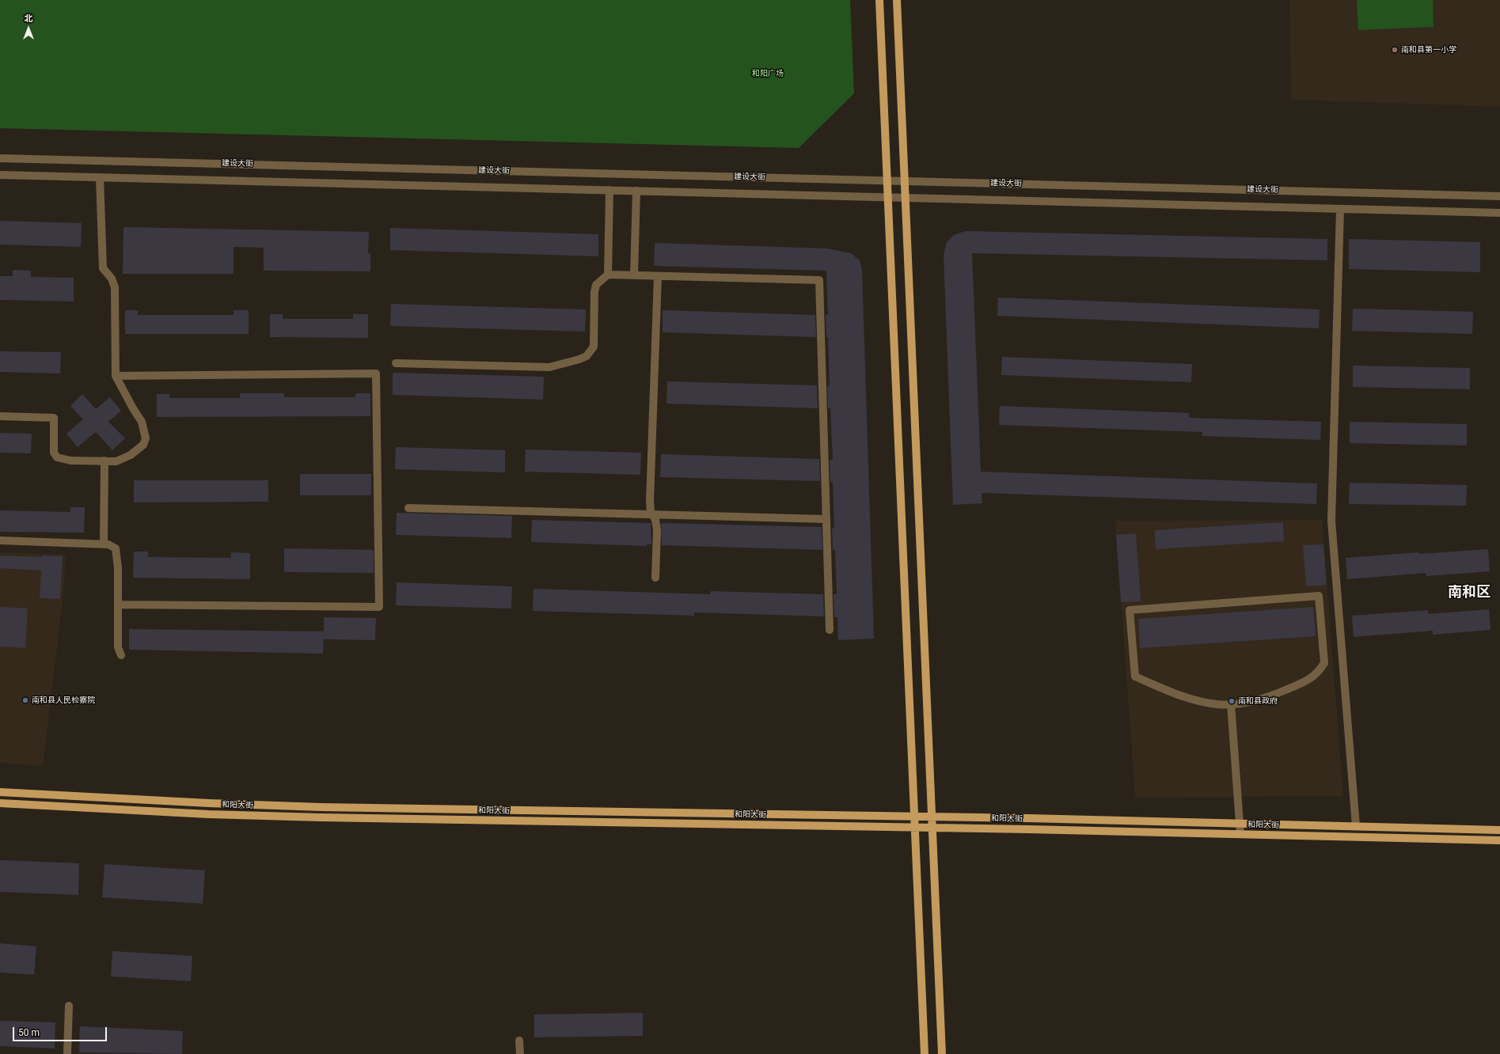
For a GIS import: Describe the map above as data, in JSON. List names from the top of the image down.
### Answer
{
  "streets": {
    "main road": ["和阳大街"],
    "street": ["建设大街"]
  },
  "districts": ["南和区"],
  "parks": ["和阳广场"],
  "places": ["南和县第一小学", "南和县人民检察院", "南和县政府"],
  "scale_bar": "50 m",
  "north": "top"
}
